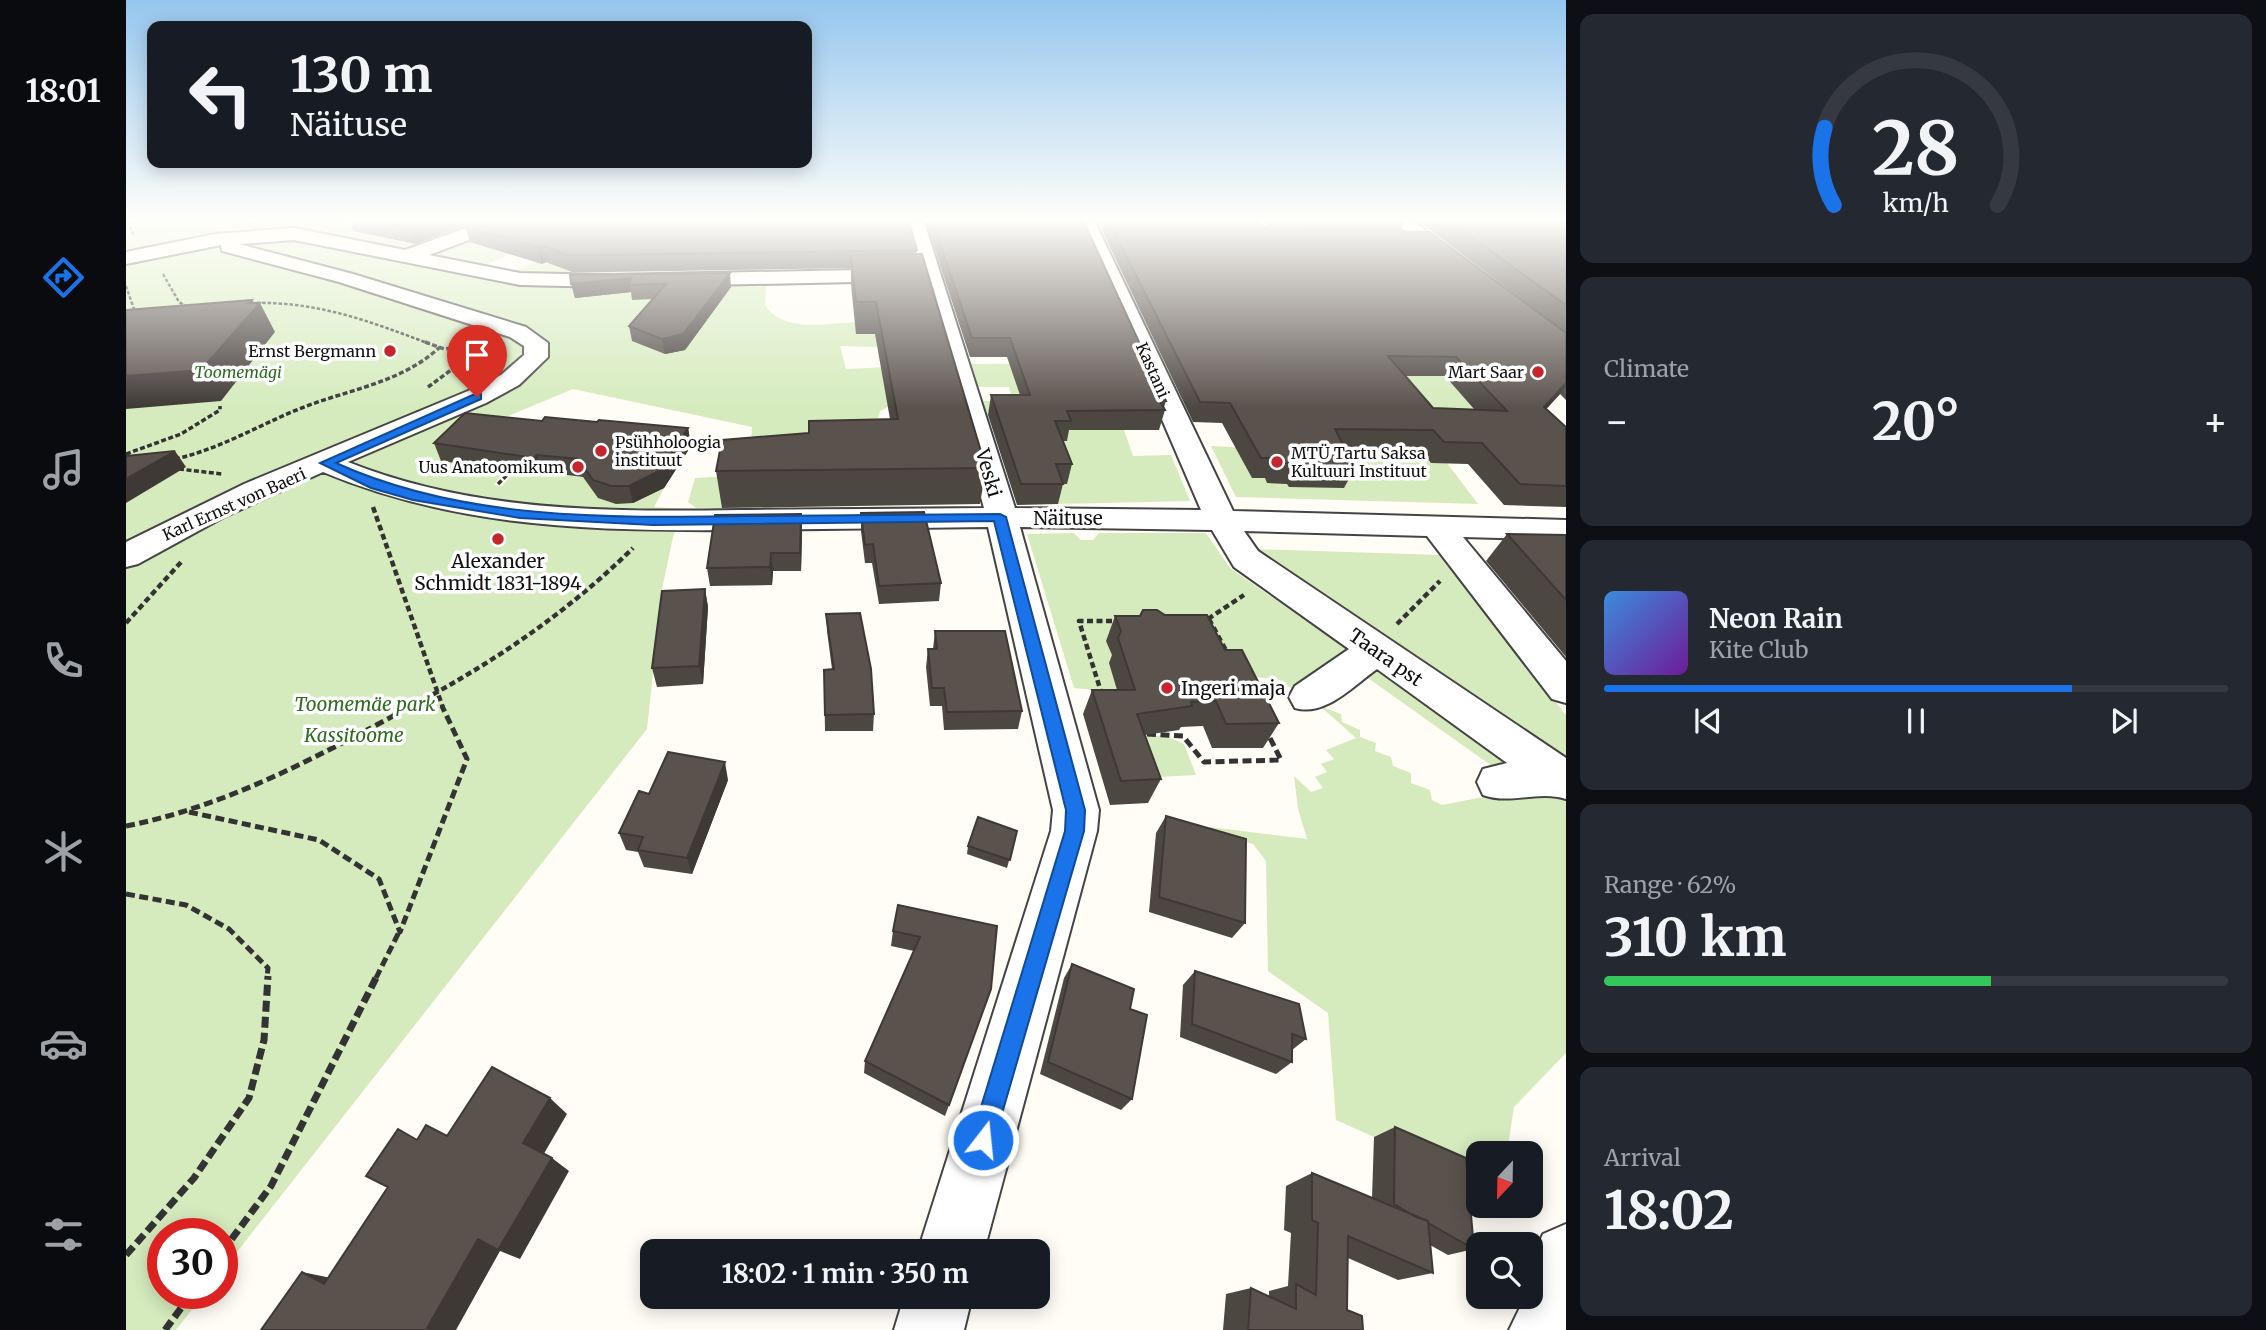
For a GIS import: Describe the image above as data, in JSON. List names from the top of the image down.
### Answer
{
  "streets": {
    "street": [
      "Kastani",
      "Veski",
      "Karl Ernst von Baeri",
      "Näituse",
      "Taara pst"
    ]
  },
  "crossings": [
    ["Kastani", "Näituse"],
    ["Kastani", "Taara pst"],
    ["Veski", "Näituse"],
    ["Karl Ernst von Baeri", "Näituse"],
    ["Näituse", "Taara pst"]
  ],
  "parks": ["Toomemägi", "Toomemäe park", "Kassitoome"],
  "places": [
    "Ernst Bergmann",
    "Mart Saar",
    "Psühholoogia instituut",
    "MTÜ Tartu Saksa Kultuuri Instituut",
    "Uus Anatoomikum",
    "Alexander Schmidt 1831-1894",
    "Ingeri maja"
  ],
  "north": "bottom",
  "page": {
    "tabs": "18:01",
    "turn": ["130 m", "Näituse"],
    "tile": [
      "Climate",
      ["Range · 62%", "310 km"],
      ["Arrival", "18:02"]
    ],
    "heat": ["−", "20°", "+"],
    "song": ["Neon Rain", "Kite Club"],
    "limit": "30",
    "trip": "18:02 · 1 min · 350 m",
    "gauge": ["28", "km/h"]
  }
}
